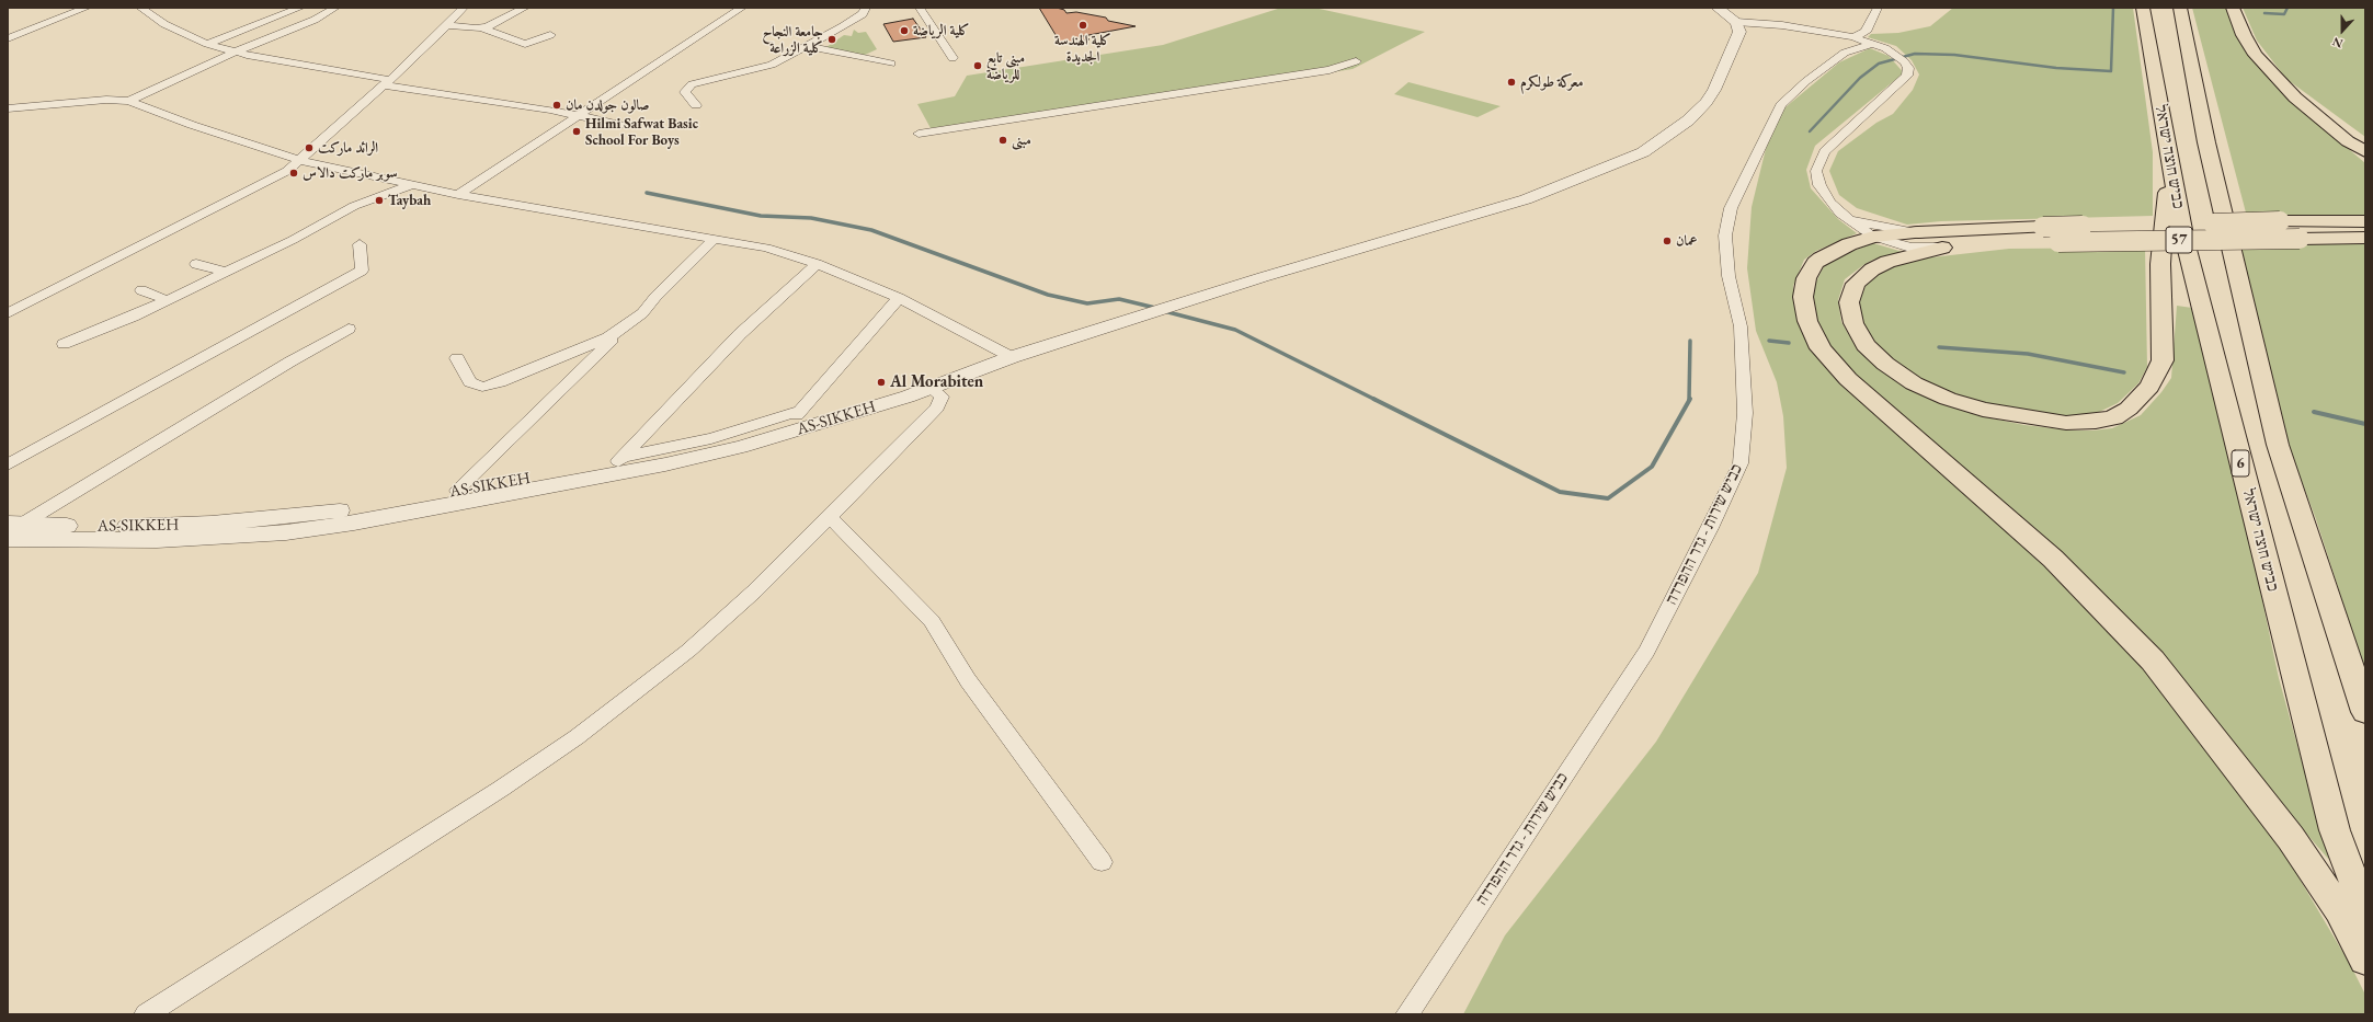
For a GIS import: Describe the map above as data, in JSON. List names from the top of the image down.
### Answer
{
  "streets": {
    "highway": ["כביש חוצה ישראל", "57", "6"],
    "street": ["AS-SIKKEH", "כביש שירות - גדר ההפרדה"]
  },
  "places": [
    "كلية الهندسة الجديدة",
    "كلية الرياضة",
    "جامعة النجاح كلية الزراعة",
    "مبنى تابع للرياضة",
    "معركة طولكرم",
    "صالون جولدن مان",
    "Hilmi Safwat Basic School For Boys",
    "مبنى",
    "الرائد ماركت",
    "سوبر ماركت دالاس",
    "Taybah",
    "عمان",
    "Al Morabiten"
  ],
  "north": "bottom"
}
